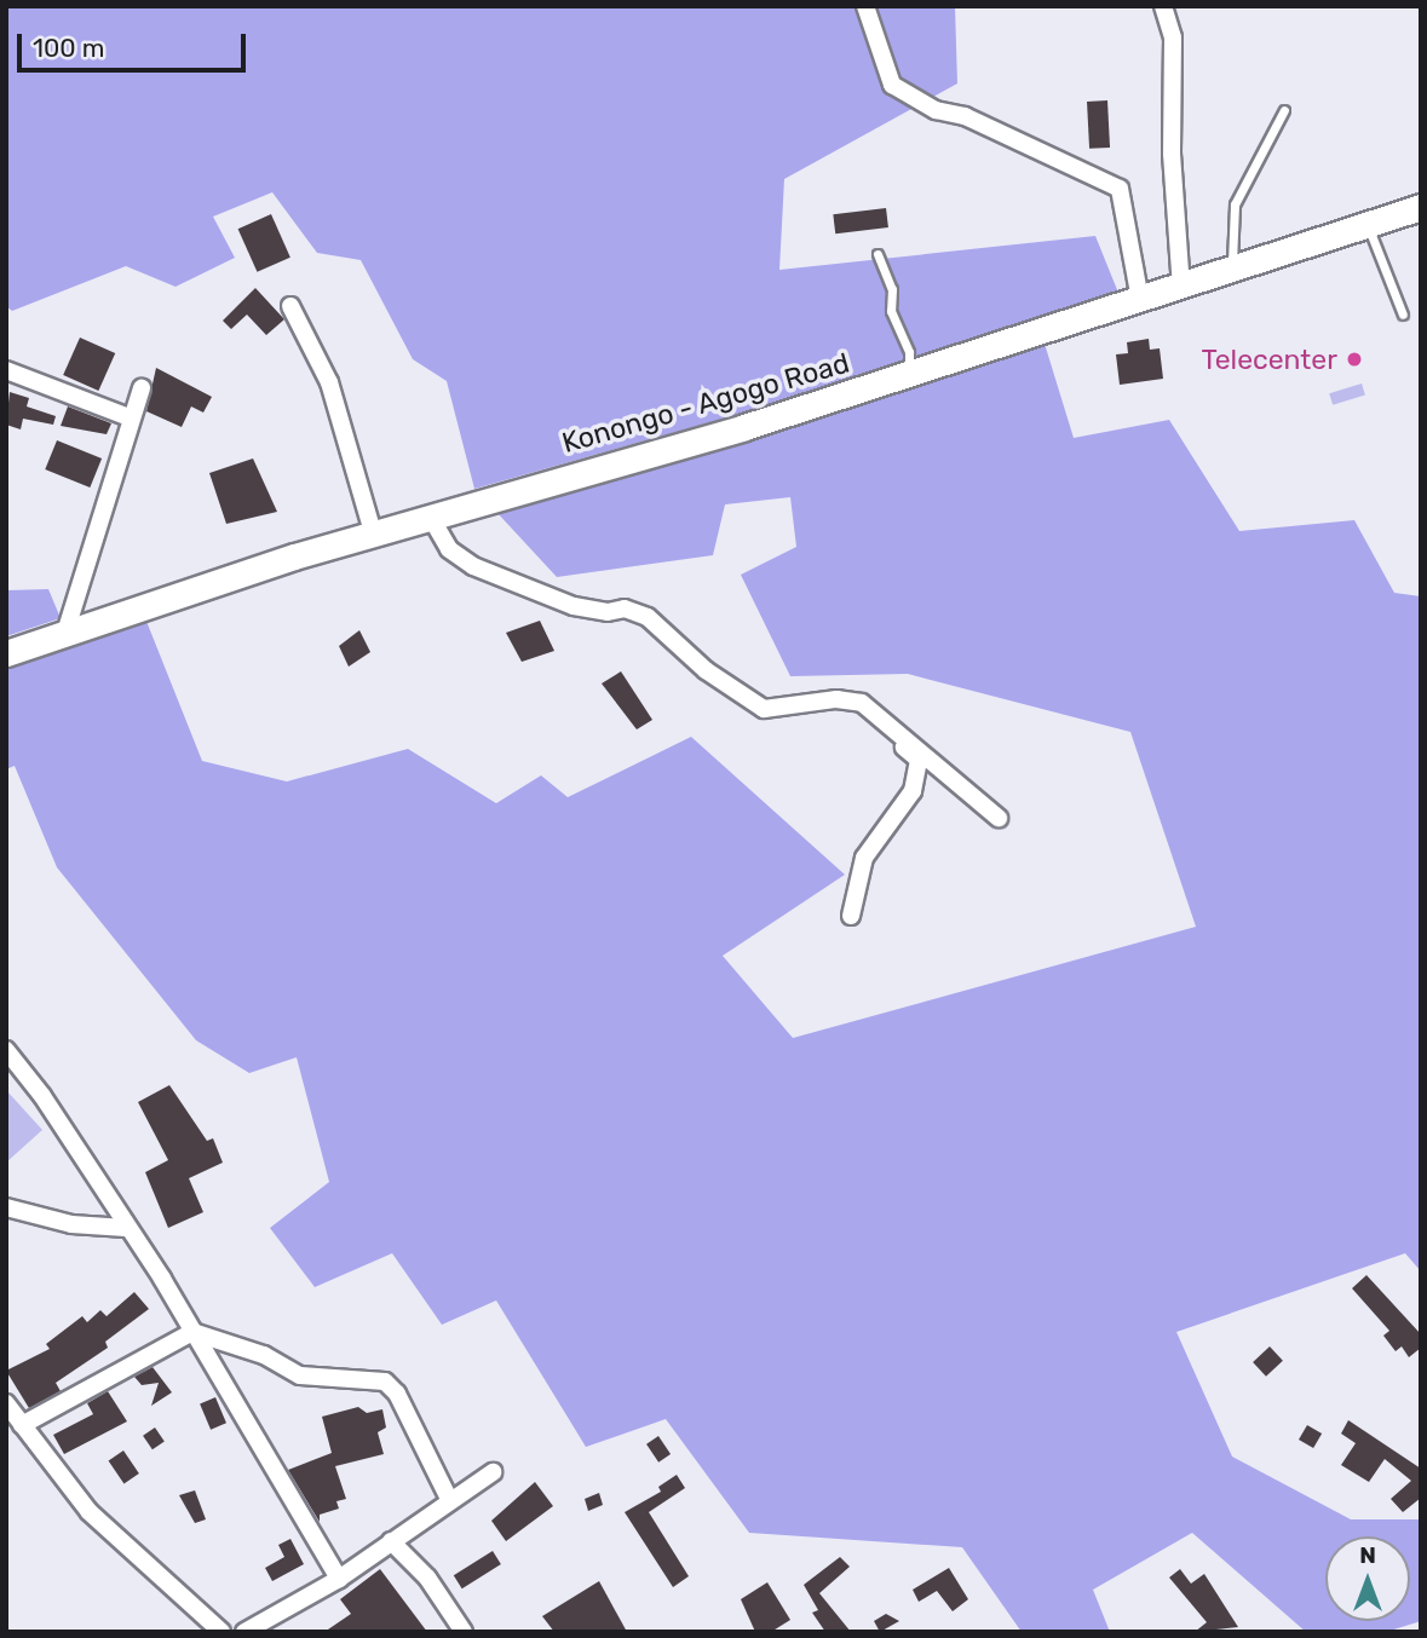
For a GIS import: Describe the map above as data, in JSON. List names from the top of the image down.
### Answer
{
  "streets": {
    "main road": ["Konongo - Agogo Road"]
  },
  "places": ["Telecenter"],
  "scale_bar": "100 m",
  "north": "top"
}
